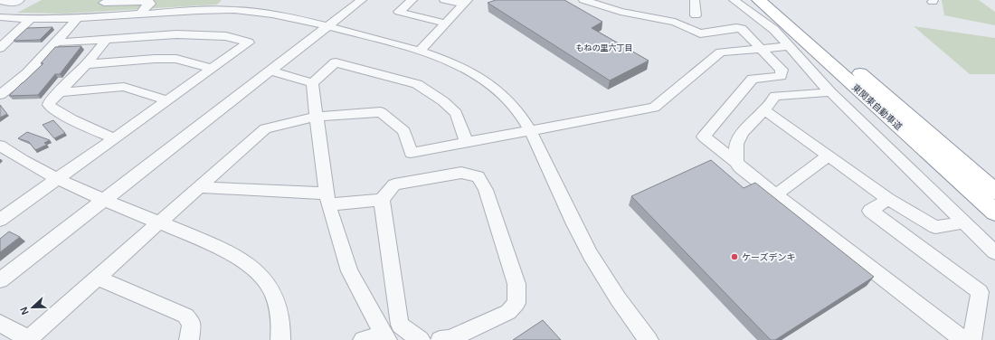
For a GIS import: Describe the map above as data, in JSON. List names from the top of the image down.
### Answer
{
  "streets": {
    "highway": ["東関東自動車道"]
  },
  "districts": ["もねの里六丁目"],
  "places": ["ケーズデンキ"],
  "north": "left"
}
